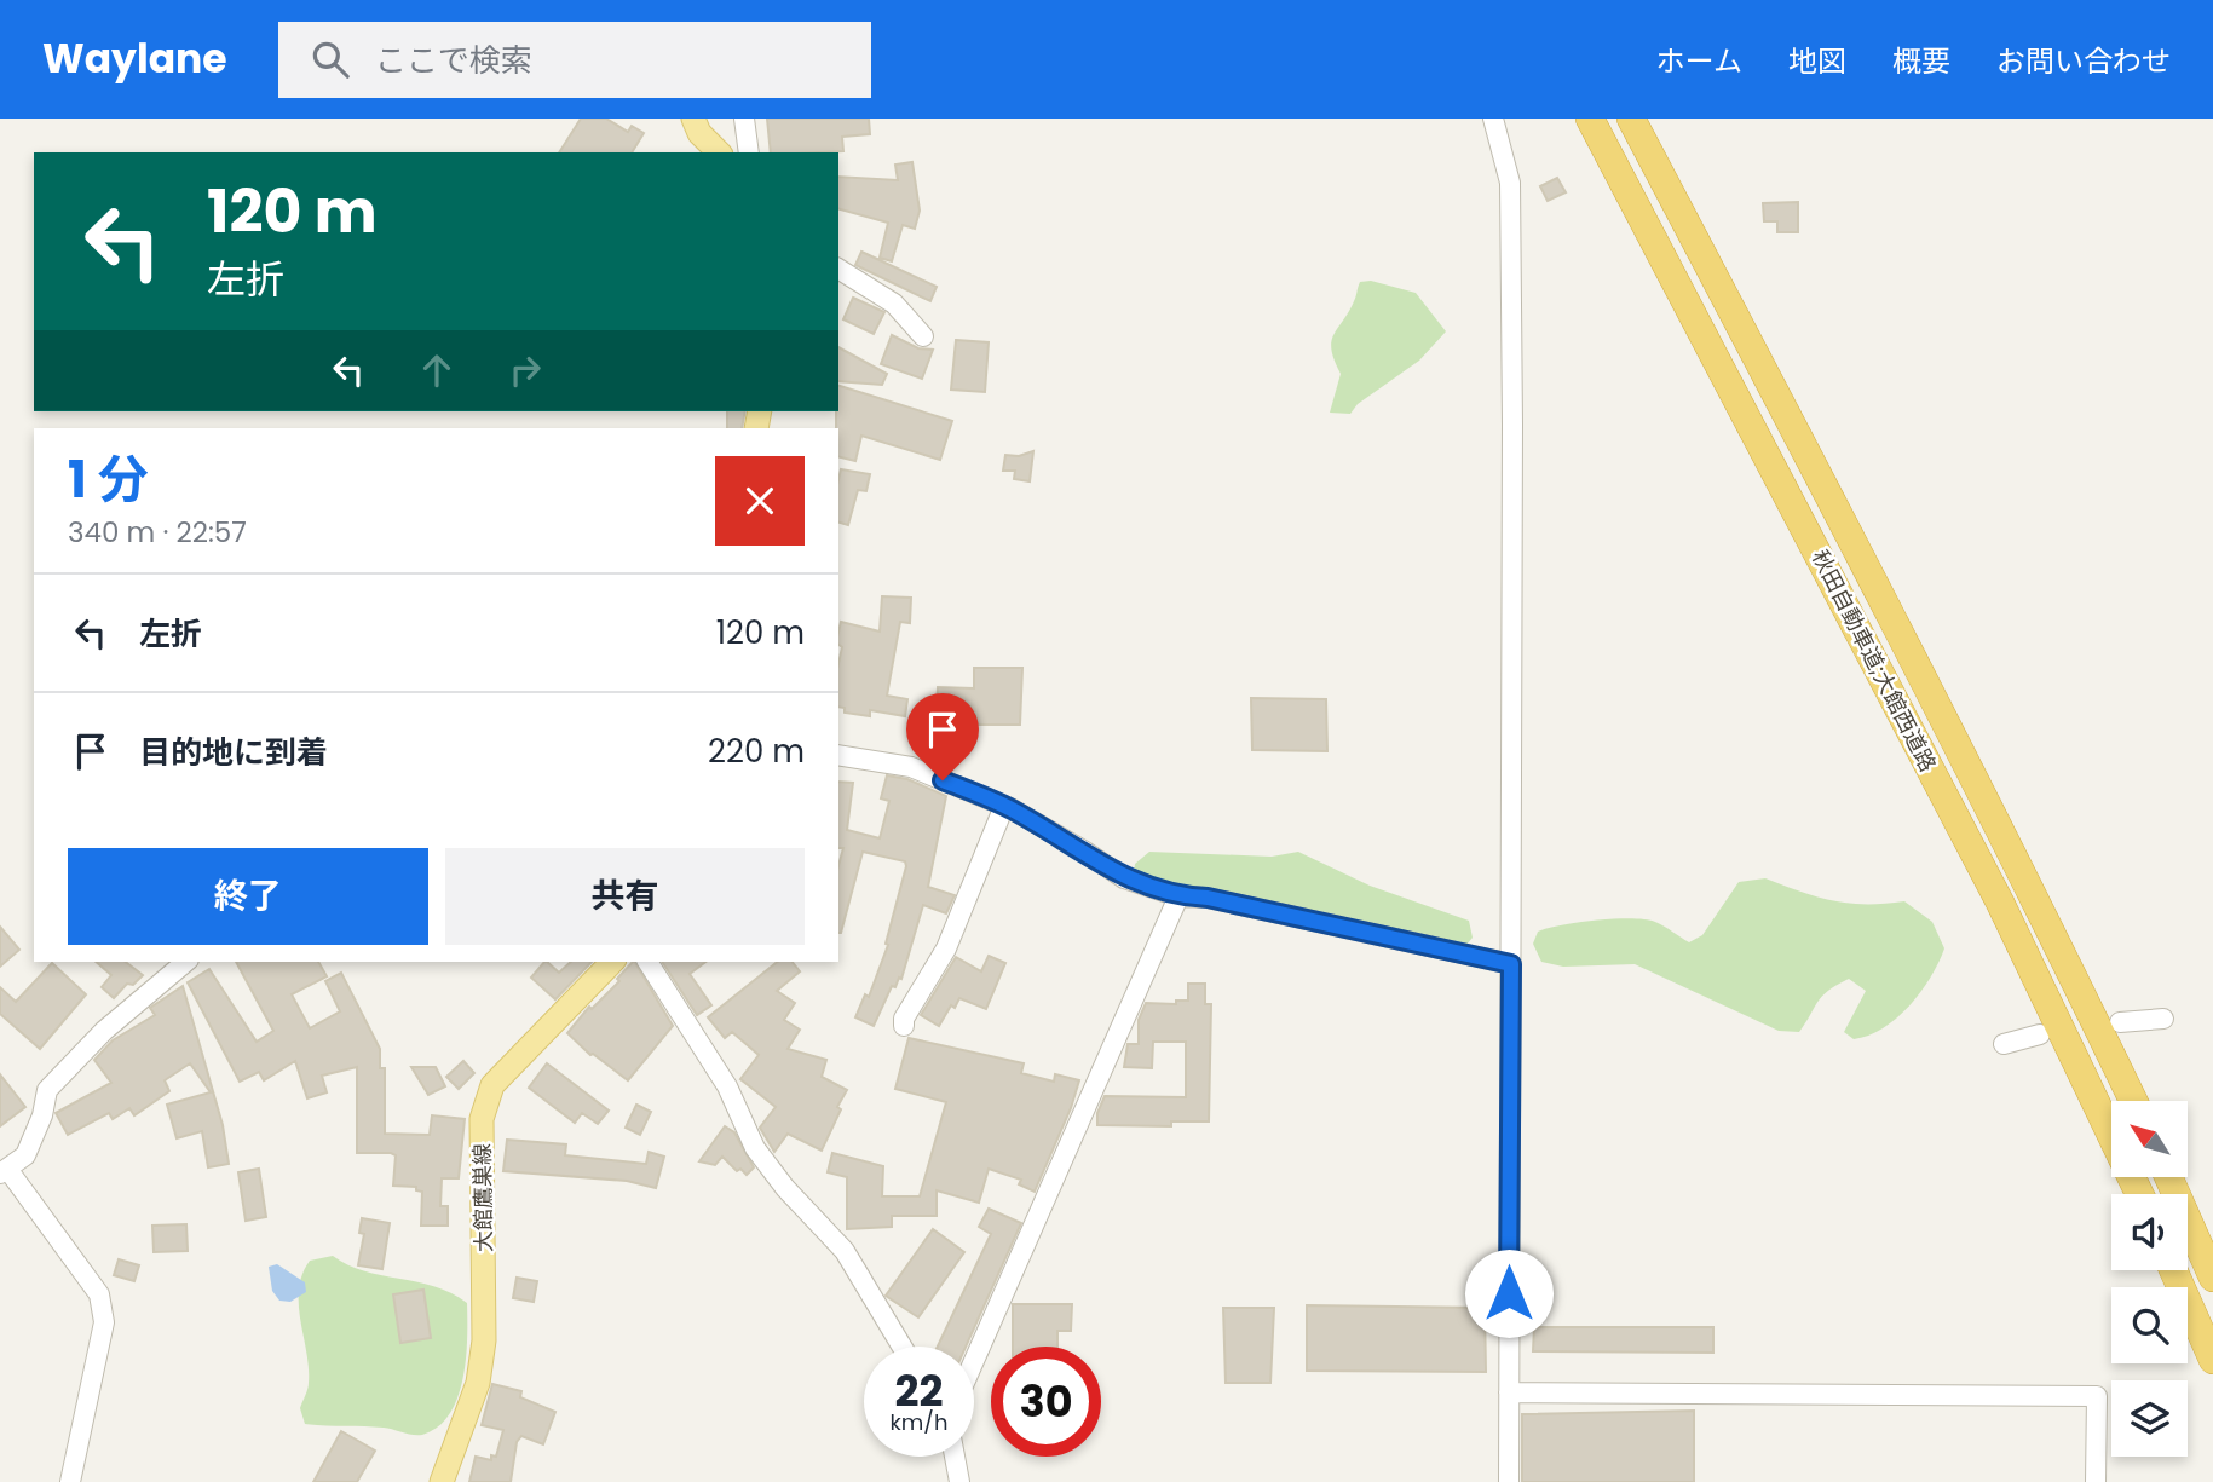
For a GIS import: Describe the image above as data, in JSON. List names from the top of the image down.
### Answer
{
  "streets": {
    "highway": ["秋田自動車道;大館西道路"],
    "main road": ["大館鷹巣線"]
  },
  "north": "top left",
  "page": {
    "header": "Waylane",
    "search": "ここで検索",
    "nav": [
      "ホーム",
      "地図",
      "概要",
      "お問い合わせ"
    ],
    "turn": ["120 m", "左折"],
    "heading": ["1 分", "340 m · 22:57"],
    "list": [
      {
        "name": "左折",
        "value": "120 m"
      },
      {
        "name": "目的地に到着",
        "value": "220 m"
      }
    ],
    "buttons": ["終了", "共有"],
    "speed": "22 km/h",
    "limit": "30"
  }
}
